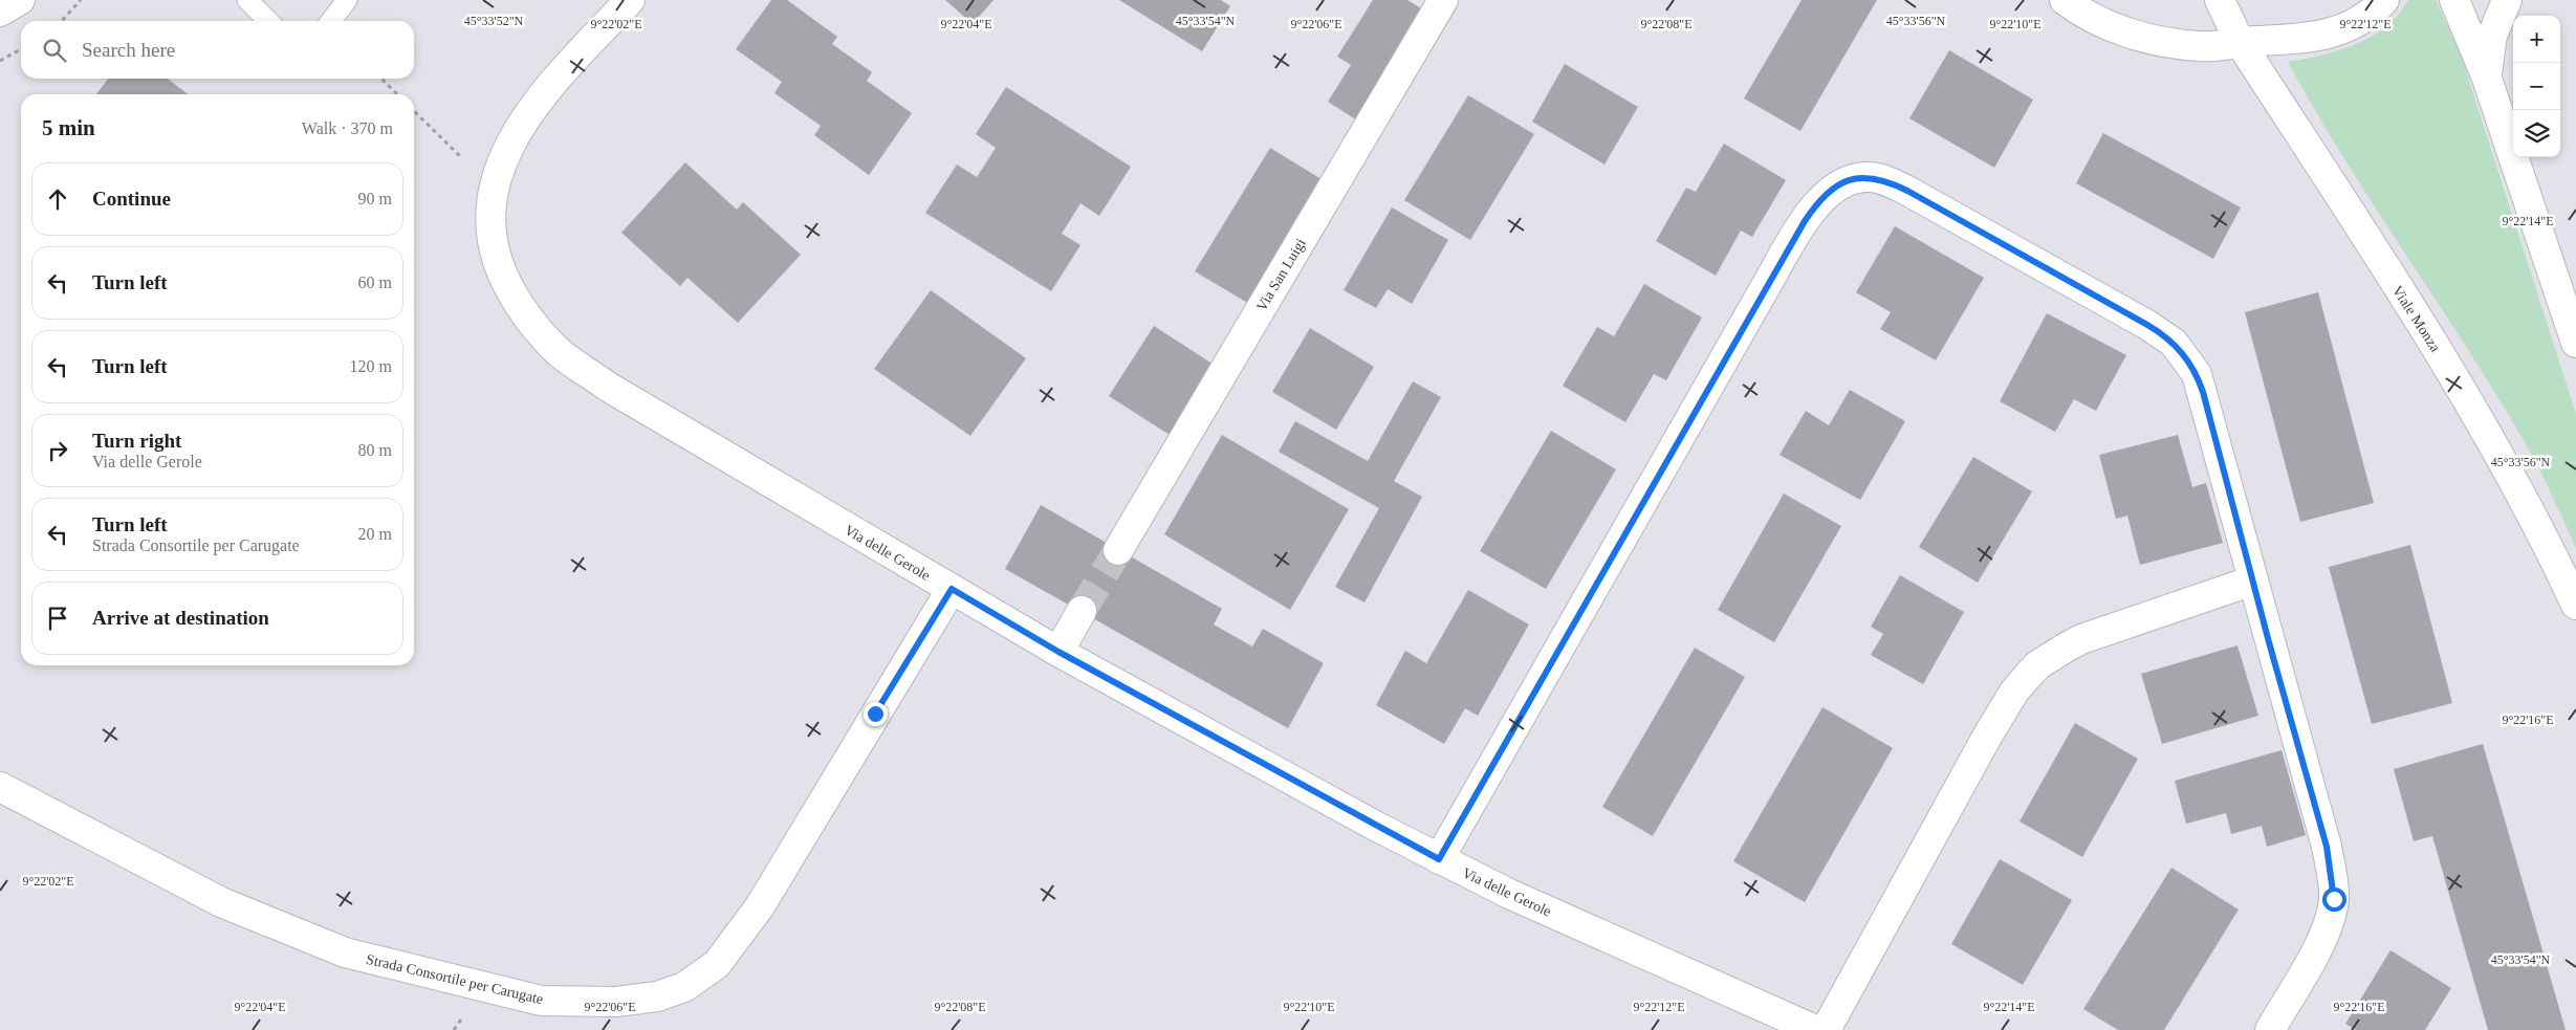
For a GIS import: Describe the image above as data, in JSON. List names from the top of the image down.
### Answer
{
  "streets": {
    "street": [
      "Via San Luigi",
      "Viale Monza",
      "Via delle Gerole",
      "Strada Consortile per Carugate"
    ]
  },
  "crossings": [
    ["Via delle Gerole", "Strada Consortile per Carugate"]
  ],
  "page": {
    "map_buttons": ["+", "−"],
    "search": "Search here",
    "heading": ["5 min", "Walk · 370 m"],
    "list": [
      ["Continue", "90 m"],
      ["Turn left", "60 m"],
      ["Turn left", "120 m"],
      ["Turn right", "Via delle Gerole", "80 m"],
      ["Turn left", "Strada Consortile per Carugate", "20 m"],
      "Arrive at destination"
    ]
  },
  "coordinates": [
    "45°33'52\"N",
    "45°33'54\"N",
    "45°33'56\"N",
    "9°22'02\"E",
    "9°22'04\"E",
    "9°22'06\"E",
    "9°22'08\"E",
    "9°22'10\"E",
    "9°22'12\"E",
    "9°22'14\"E",
    "9°22'16\"E"
  ]
}
